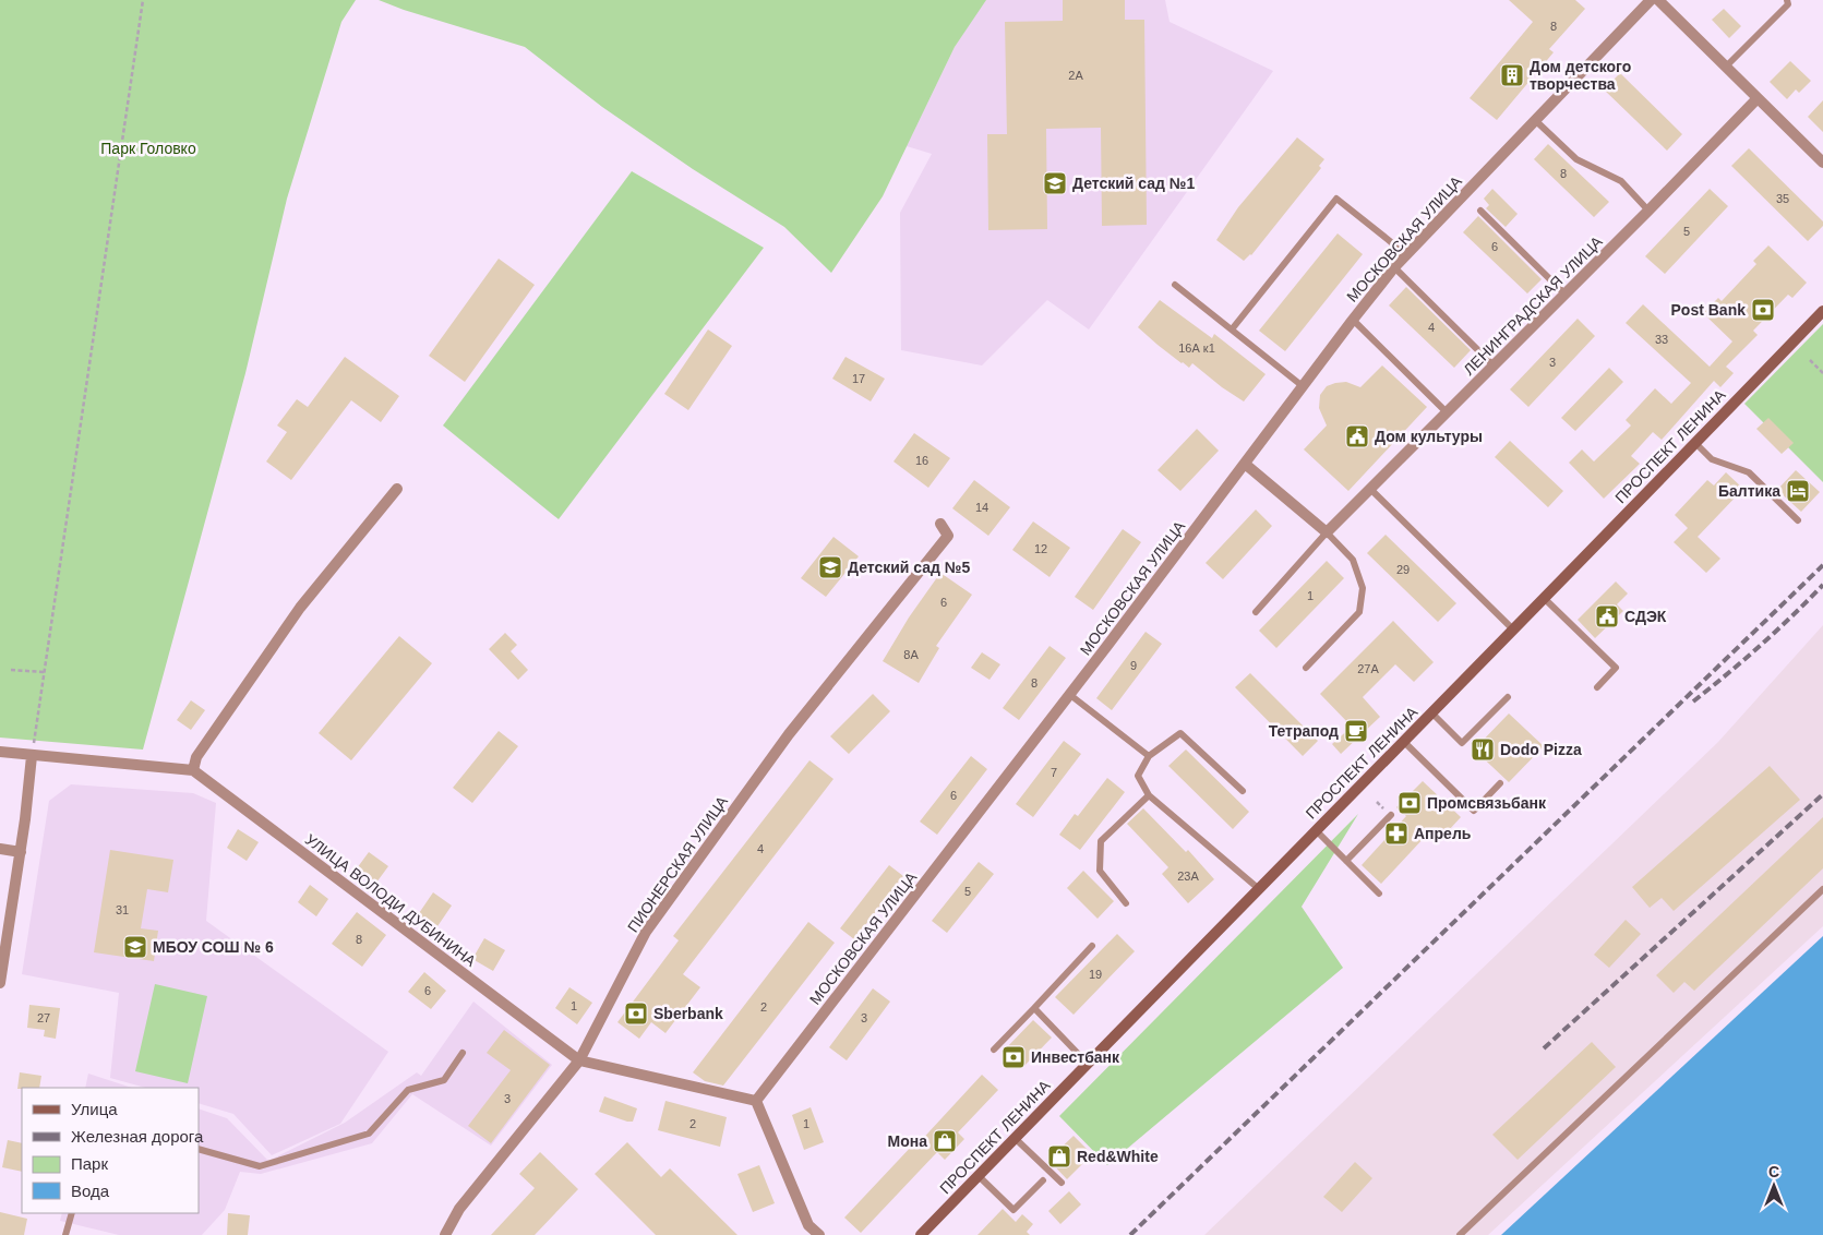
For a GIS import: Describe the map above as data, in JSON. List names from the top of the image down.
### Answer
{
  "streets": {
    "main road": ["ПРОСПЕКТ ЛЕНИНА"],
    "street": [
      "МОСКОВСКАЯ УЛИЦА",
      "ЛЕНИНГРАДСКАЯ УЛИЦА",
      "ПИОНЕРСКАЯ УЛИЦА",
      "УЛИЦА ВОЛОДИ ДУБИНИНА"
    ]
  },
  "crossings": [
    ["МОСКОВСКАЯ УЛИЦА", "УЛИЦА ВОЛОДИ ДУБИНИНА"],
    ["ПИОНЕРСКАЯ УЛИЦА", "УЛИЦА ВОЛОДИ ДУБИНИНА"]
  ],
  "parks": ["Парк Головко"],
  "places": {
    "building": ["Дом детского творчества"],
    "school or university": ["Детский сад №1", "Детский сад №5", "МБОУ СОШ № 6"],
    "bank": [
      "Post Bank",
      "Промсвязьбанк",
      "Sberbank",
      "Инвестбанк"
    ],
    "public building": ["Дом культуры", "СДЭК"],
    "hotel": ["Балтика"],
    "cafe": ["Тетрапод"],
    "restaurant": ["Dodo Pizza"],
    "pharmacy": ["Апрель"],
    "shop": ["Мона", "Red&White"]
  },
  "house_numbers": [
    "8",
    "2А",
    "8",
    "35",
    "5",
    "6",
    "4",
    "33",
    "16А к1",
    "3",
    "17",
    "16",
    "14",
    "12",
    "29",
    "1",
    "6",
    "8А",
    "9",
    "27А",
    "8",
    "7",
    "6",
    "4",
    "23А",
    "5",
    "31",
    "8",
    "19",
    "6",
    "1",
    "2",
    "27",
    "3",
    "3",
    "2",
    "1"
  ],
  "legend": [
    "Улица",
    "Железная дорога",
    "Парк",
    "Вода"
  ],
  "north": "top"
}
